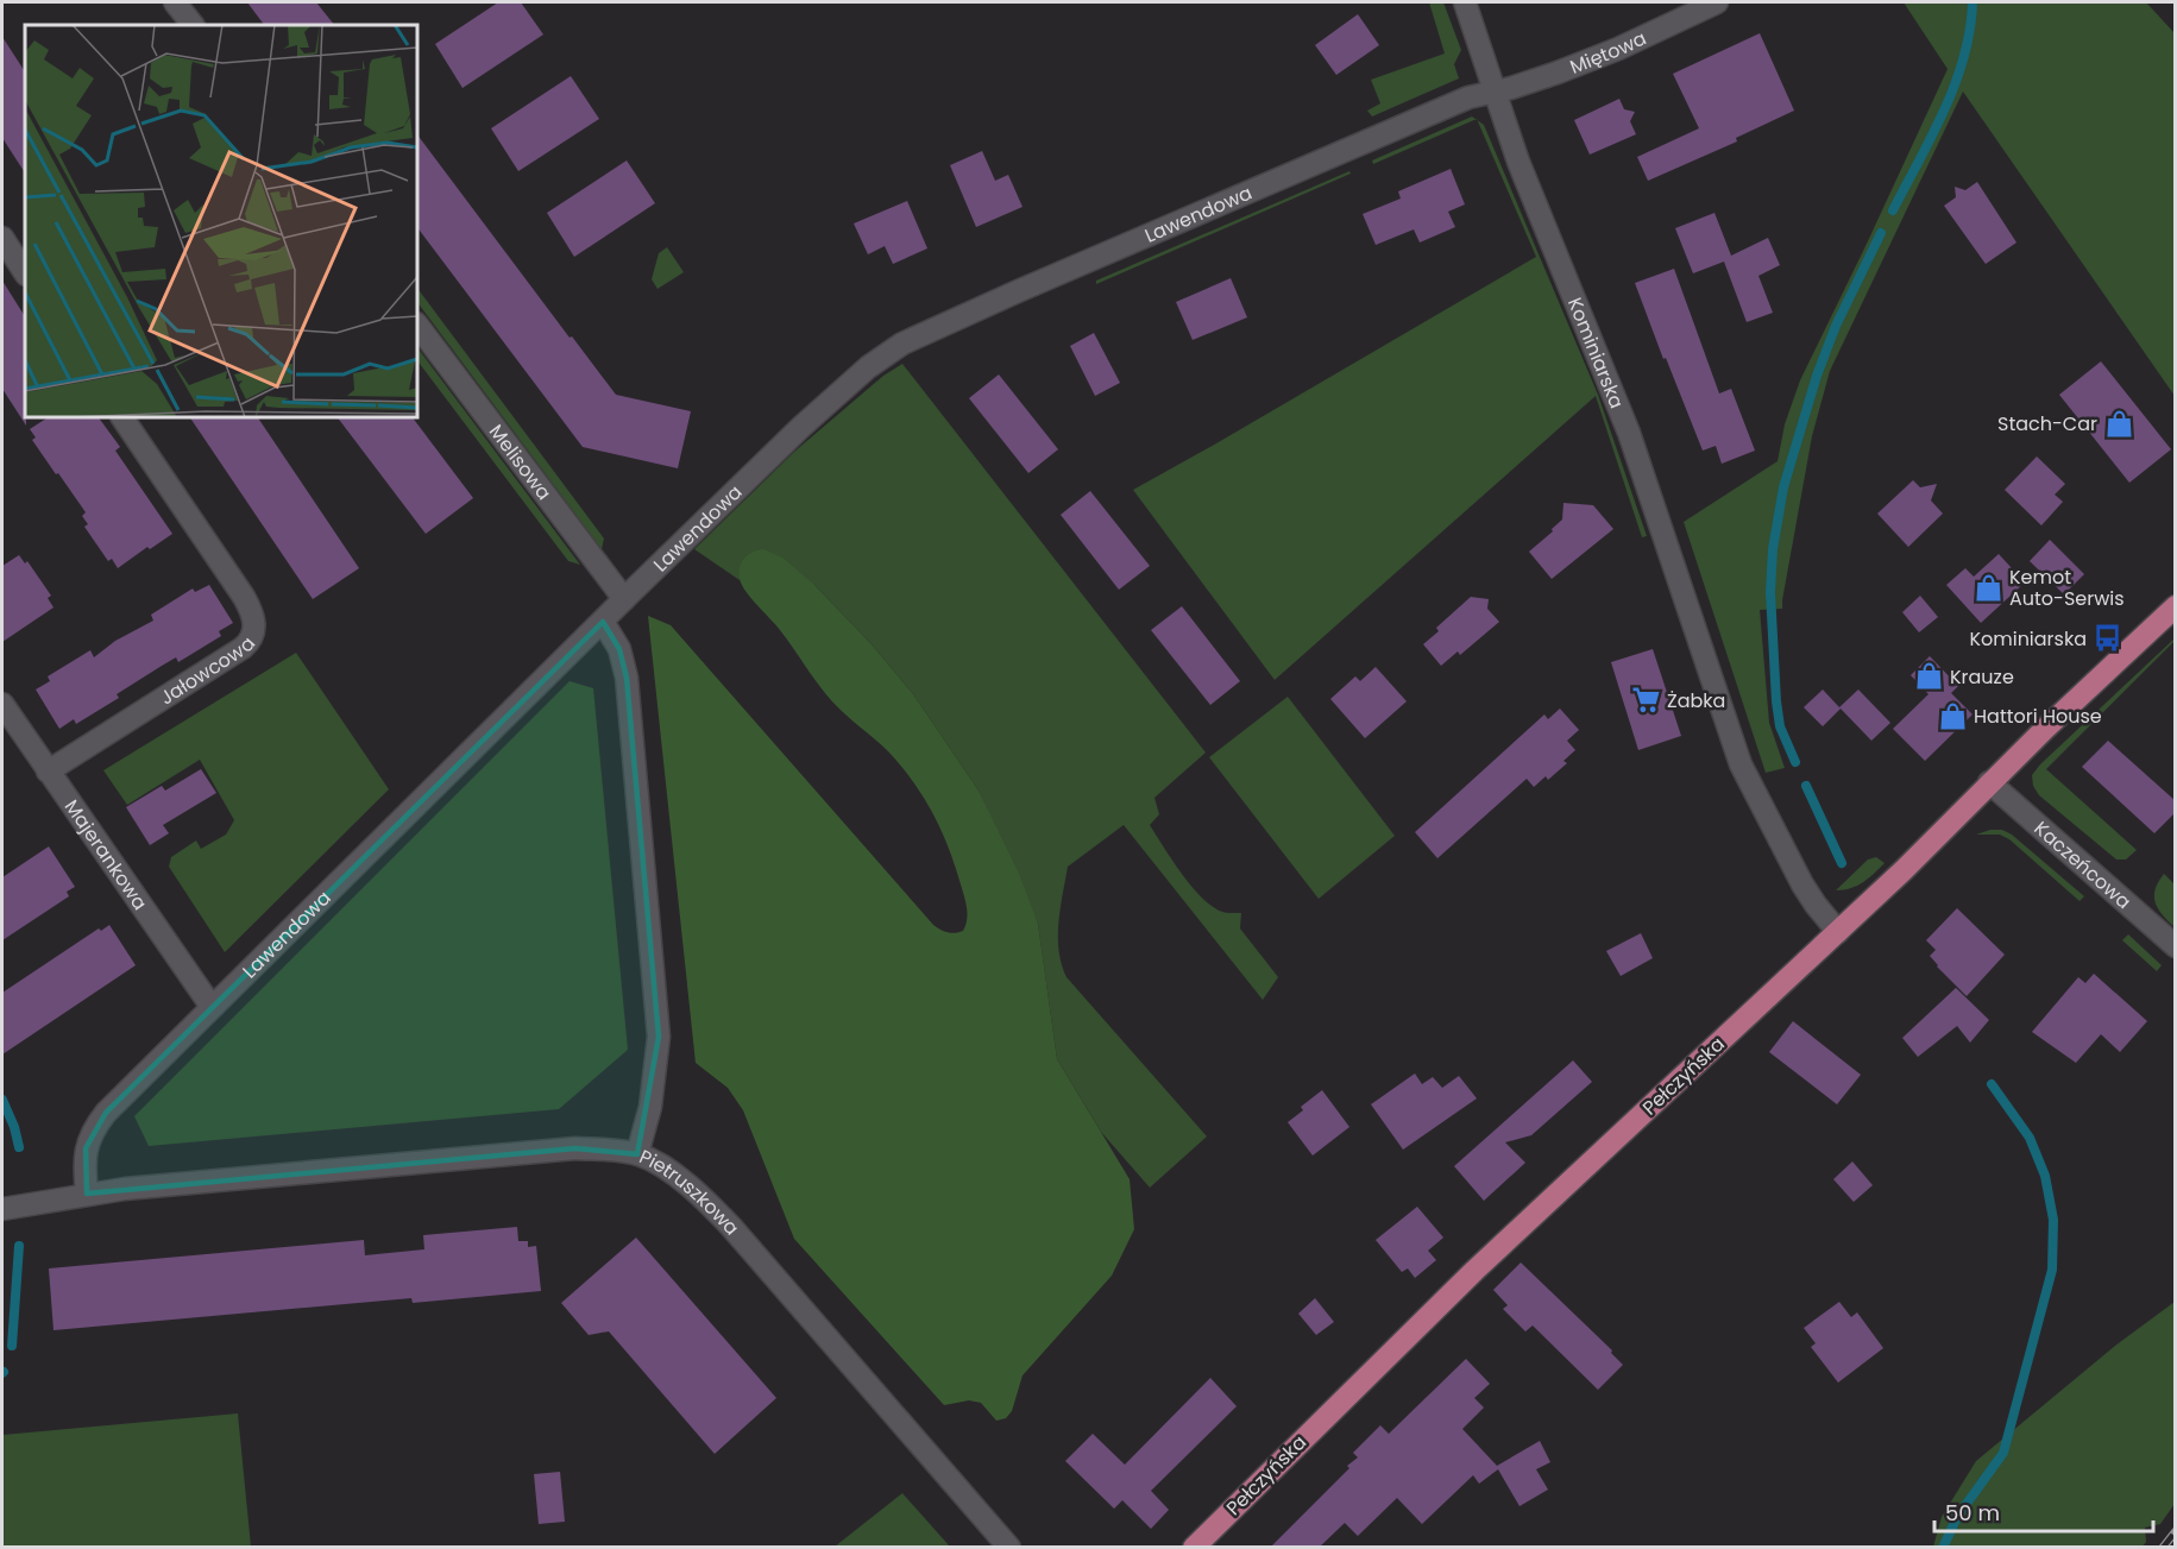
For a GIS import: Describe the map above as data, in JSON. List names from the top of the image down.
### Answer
{
  "streets": {
    "main road": ["Pełczyńska"],
    "street": [
      "Miętowa",
      "Lawendowa",
      "Kominiarska",
      "Melisowa",
      "Jałowcowa",
      "Majerankowa",
      "Kaczeńcowa",
      "Pietruszkowa"
    ]
  },
  "crossings": [
    ["Miętowa", "Lawendowa"],
    ["Miętowa", "Kominiarska"],
    ["Lawendowa", "Kominiarska"],
    ["Lawendowa", "Melisowa"],
    ["Lawendowa", "Majerankowa"],
    ["Lawendowa", "Pietruszkowa"],
    ["Kominiarska", "Pełczyńska"],
    ["Jałowcowa", "Majerankowa"],
    ["Kaczeńcowa", "Pełczyńska"]
  ],
  "places": {
    "shop": [
      "Stach-Car",
      "Kemot Auto-Serwis",
      "Krauze",
      "Hattori House"
    ],
    "bus stop": ["Kominiarska"],
    "supermarket": ["Żabka"]
  },
  "scale_bar": "50 m"
}
